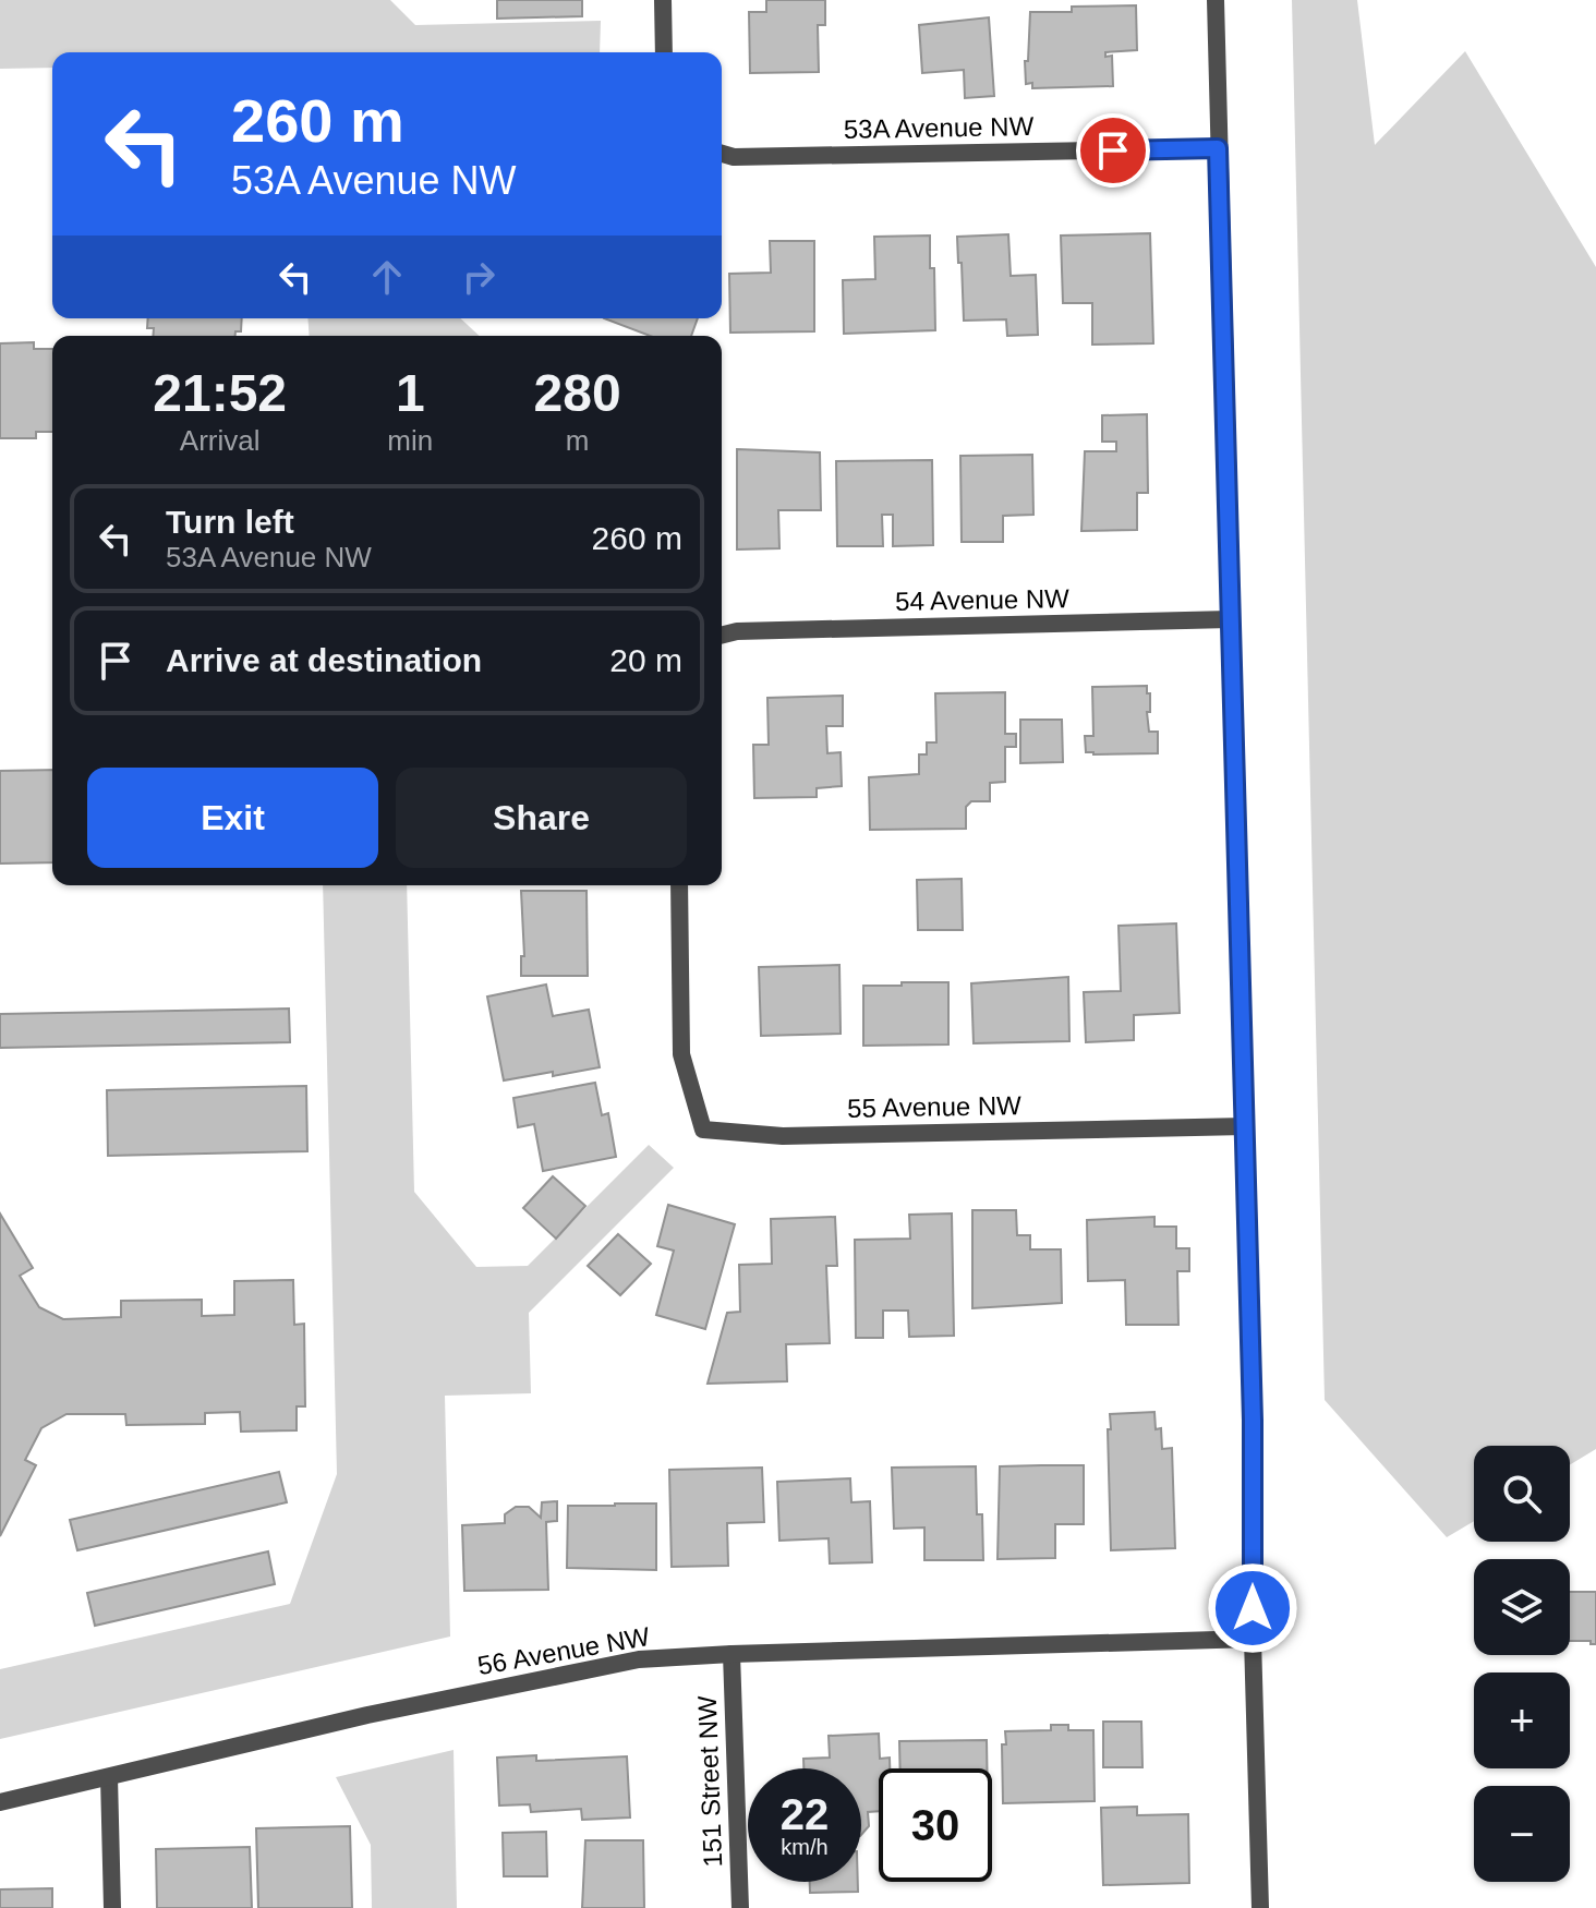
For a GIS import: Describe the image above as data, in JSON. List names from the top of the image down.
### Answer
{
  "streets": {
    "street": [
      "53A Avenue NW",
      "54 Avenue NW",
      "55 Avenue NW",
      "56 Avenue NW",
      "151 Street NW"
    ]
  },
  "crossings": [
    ["56 Avenue NW", "151 Street NW"]
  ],
  "page": {
    "turn": ["260 m", "53A Avenue NW"],
    "eta": [
      "21:52",
      "Arrival",
      "1",
      "min",
      "280",
      "m"
    ],
    "list": [
      {
        "name": "Turn left",
        "note": "53A Avenue NW",
        "value": "260 m"
      },
      {
        "name": "Arrive at destination",
        "value": "20 m"
      }
    ],
    "buttons": ["Exit", "Share"],
    "map_buttons": ["+", "−"],
    "speed": "22 km/h",
    "limit": "30"
  }
}
